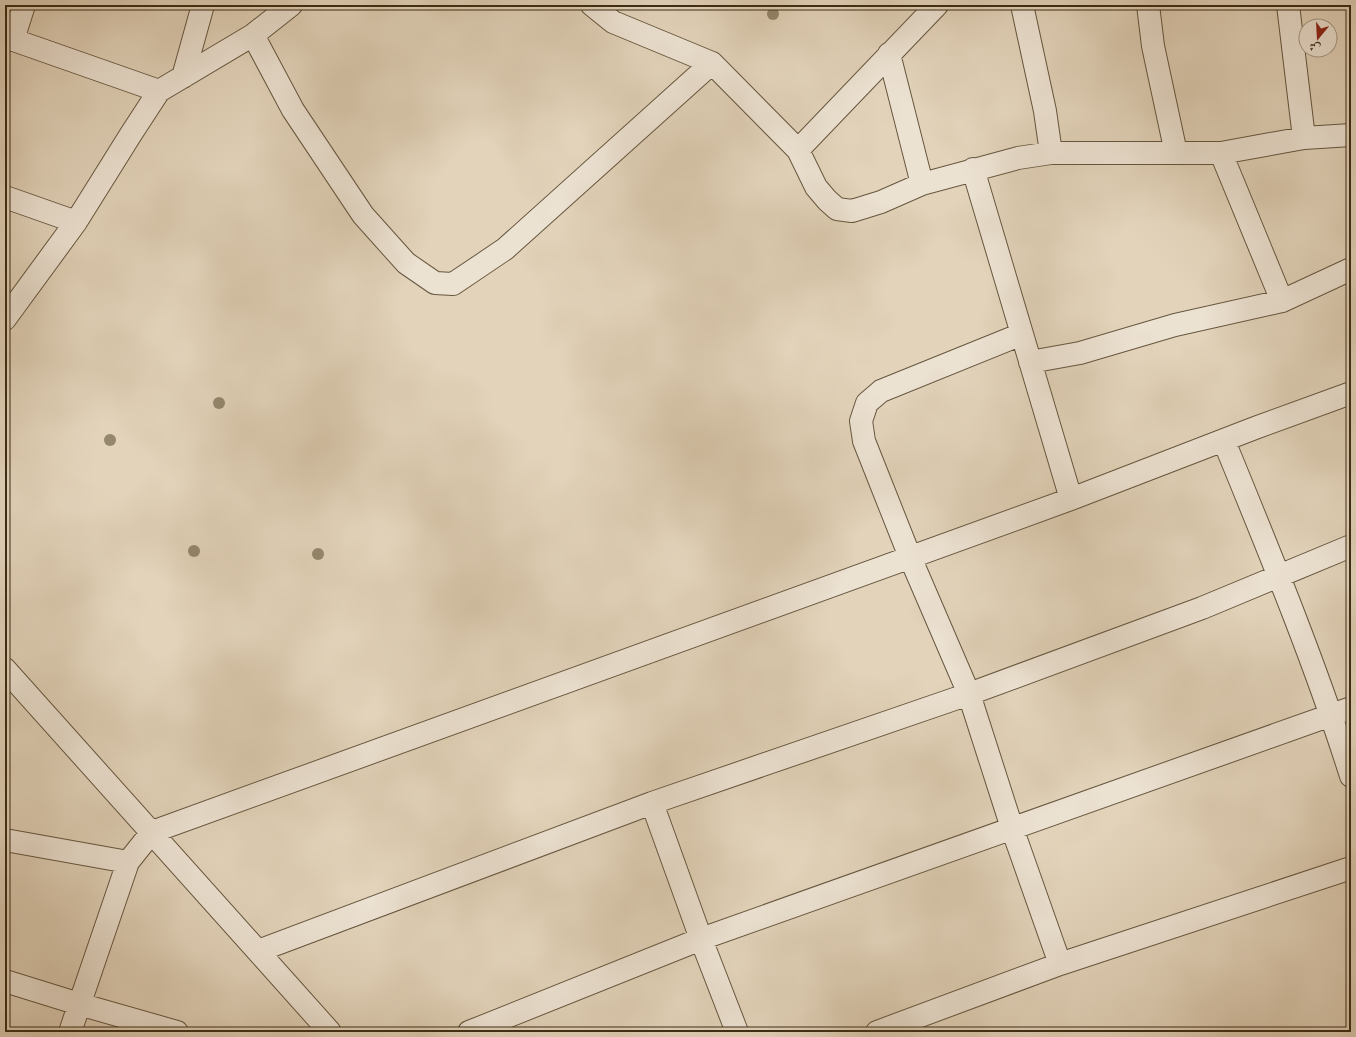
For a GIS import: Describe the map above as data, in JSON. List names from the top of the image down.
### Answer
{
  "north": "bottom"
}
